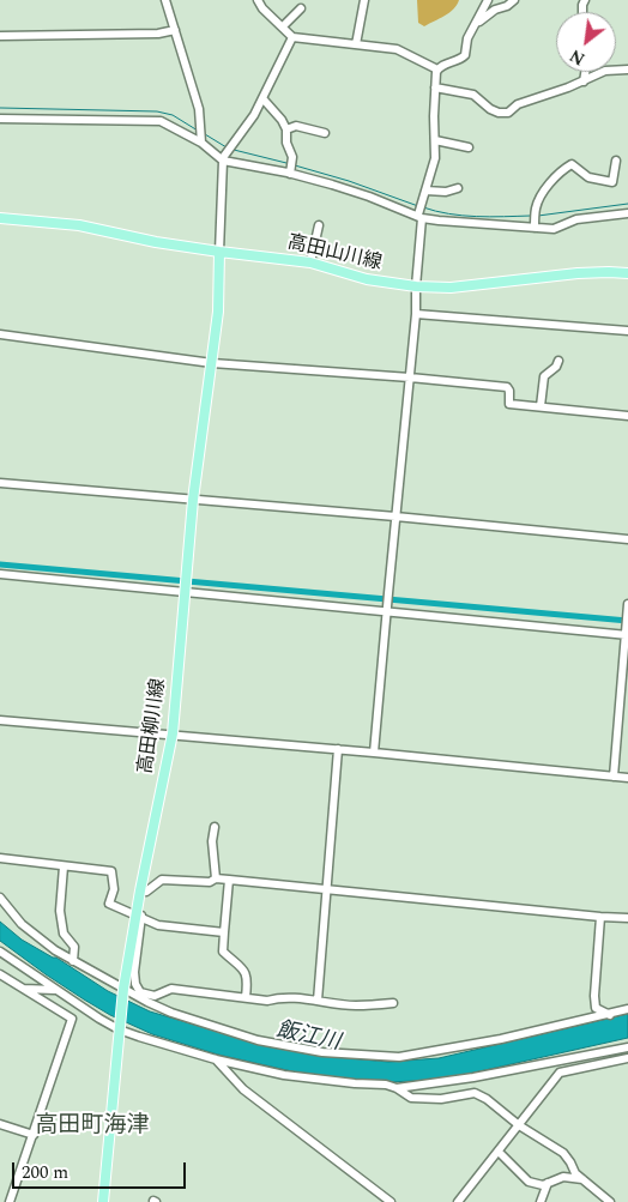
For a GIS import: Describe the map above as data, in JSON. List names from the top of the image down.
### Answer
{
  "streets": {
    "main road": ["高田山川線", "高田柳川線"]
  },
  "crossings": [
    ["高田山川線", "高田柳川線"]
  ],
  "districts": ["高田町海津"],
  "water": ["飯江川"],
  "scale_bar": "200 m",
  "north": "bottom left"
}
